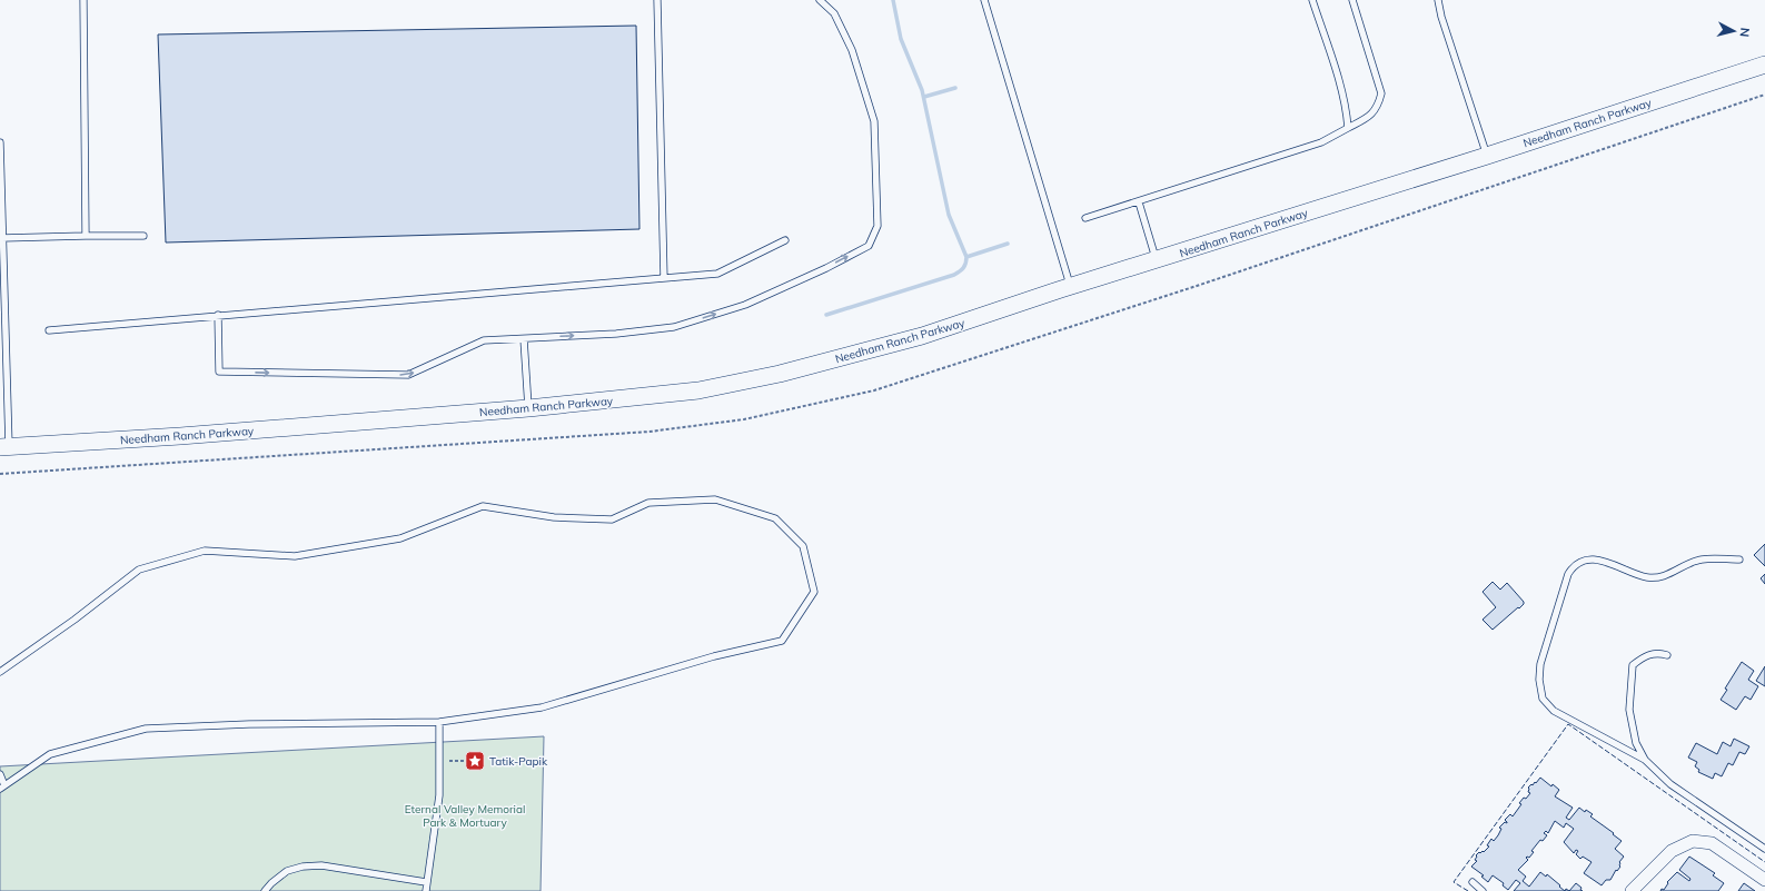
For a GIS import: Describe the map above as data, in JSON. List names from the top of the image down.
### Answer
{
  "streets": {
    "street": ["Needham Ranch Parkway"]
  },
  "parks": ["Eternal Valley Memorial Park & Mortuary"],
  "places": {
    "place": ["Tatik-Papik"]
  },
  "north": "right"
}
